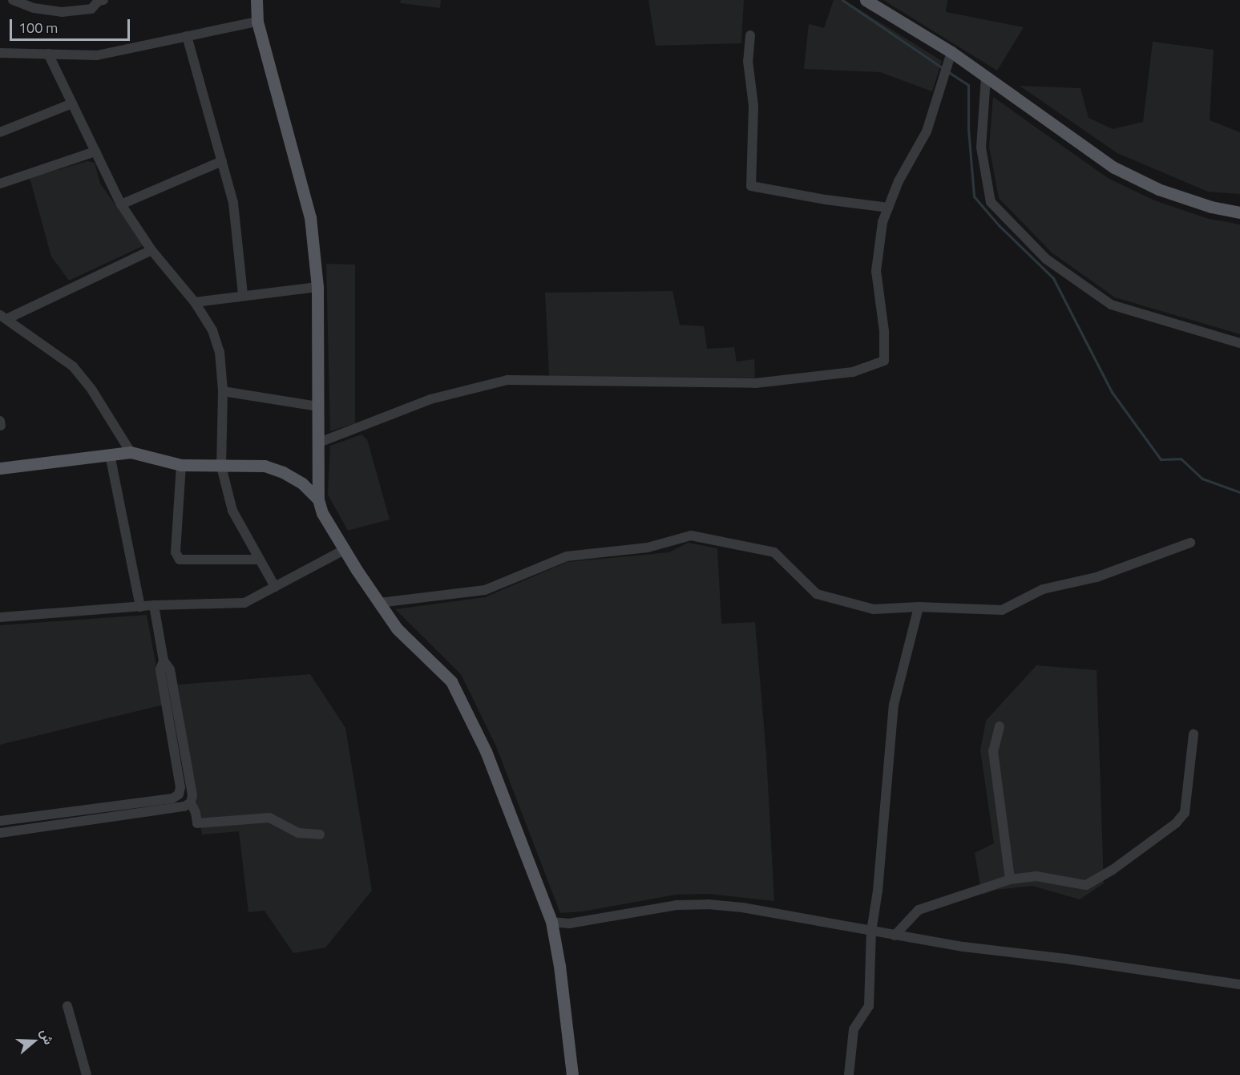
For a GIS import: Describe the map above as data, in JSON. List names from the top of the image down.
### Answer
{
  "scale_bar": "100 m",
  "north": "right"
}
